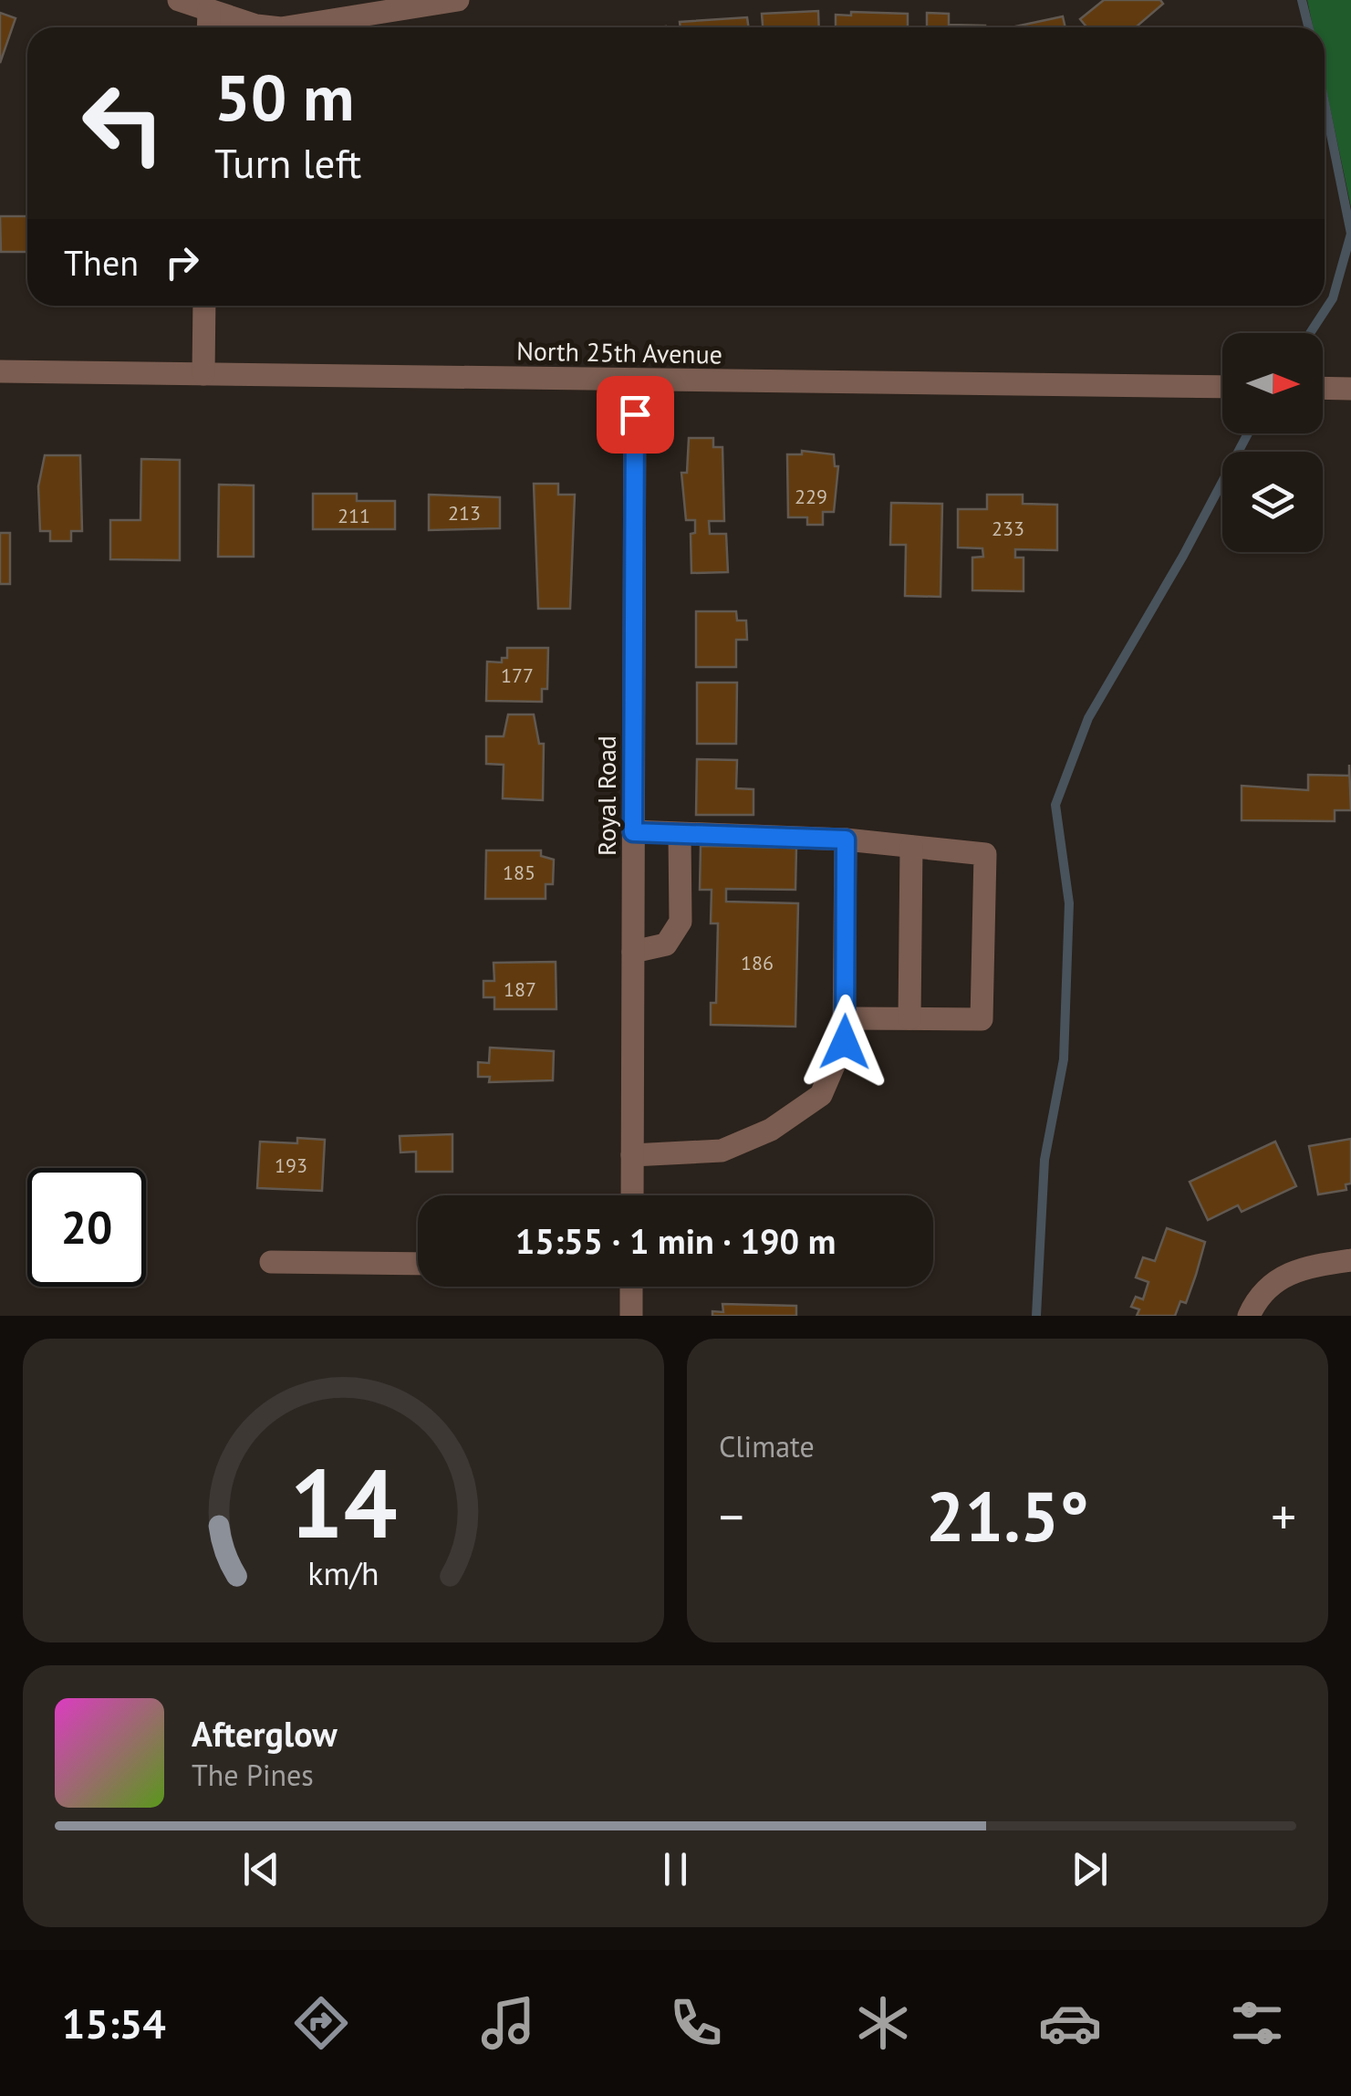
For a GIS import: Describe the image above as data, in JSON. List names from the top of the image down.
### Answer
{
  "streets": {
    "street": ["North 25th Avenue", "Royal Road"]
  },
  "crossings": [
    ["North 25th Avenue", "Royal Road"]
  ],
  "house_numbers": [
    "229",
    "213",
    "211",
    "233",
    "177",
    "185",
    "186",
    "187",
    "193"
  ],
  "north": "right",
  "page": {
    "turn": ["50 m", "Turn left"],
    "then": "Then",
    "limit": "20",
    "trip": "15:55 · 1 min · 190 m",
    "tile": "Climate",
    "heat": ["−", "21.5°", "+"],
    "song": ["Afterglow", "The Pines"],
    "tabs": "15:54",
    "gauge": ["14", "km/h"]
  }
}
